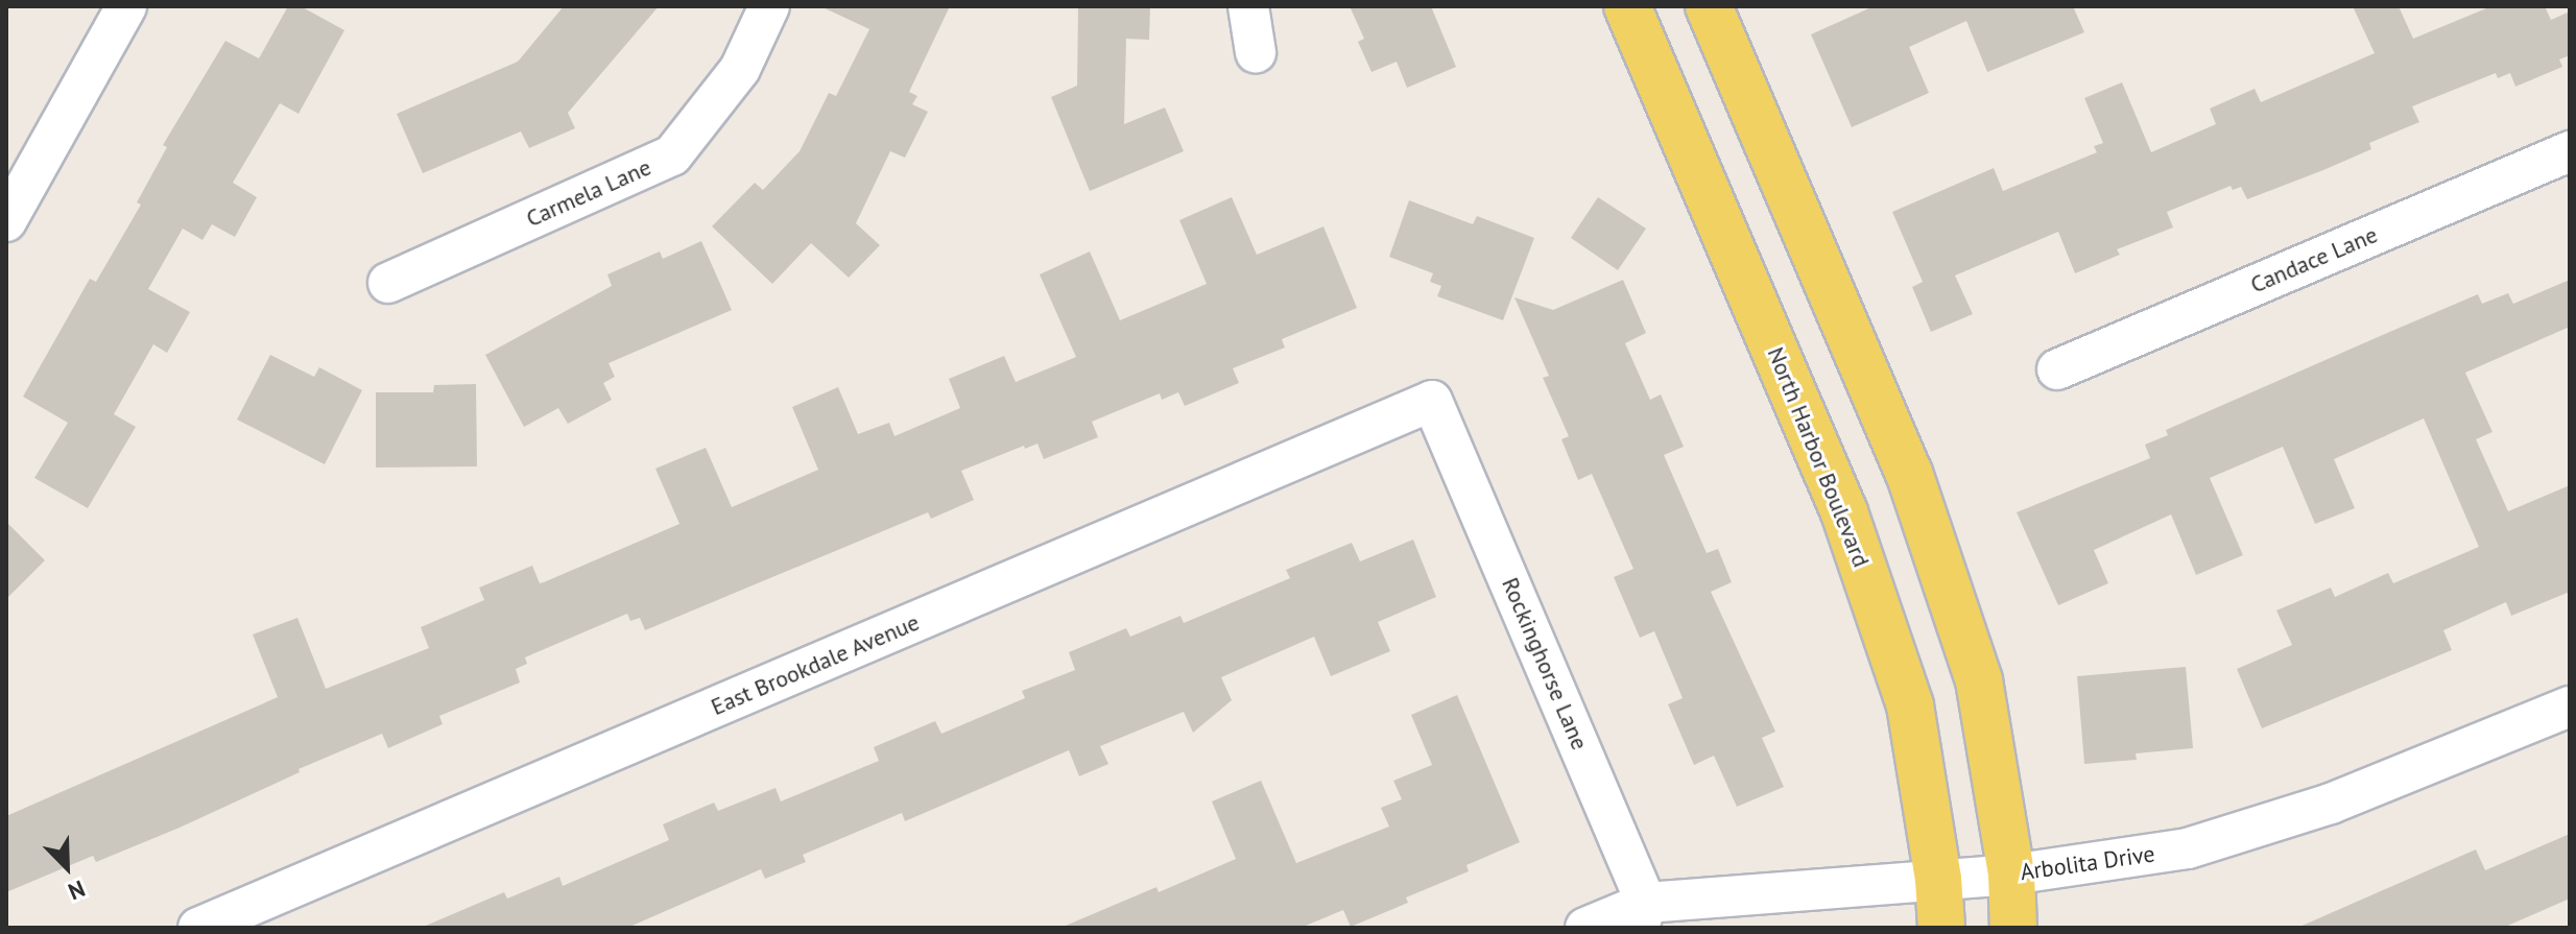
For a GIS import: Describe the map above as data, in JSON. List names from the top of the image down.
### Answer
{
  "streets": {
    "main road": ["North Harbor Boulevard"],
    "street": [
      "Carmela Lane",
      "Candace Lane",
      "Rockinghorse Lane",
      "East Brookdale Avenue",
      "Arbolita Drive"
    ]
  },
  "crossings": [
    ["North Harbor Boulevard", "Arbolita Drive"],
    ["Rockinghorse Lane", "East Brookdale Avenue"],
    ["Rockinghorse Lane", "Arbolita Drive"]
  ],
  "north": "bottom right"
}
